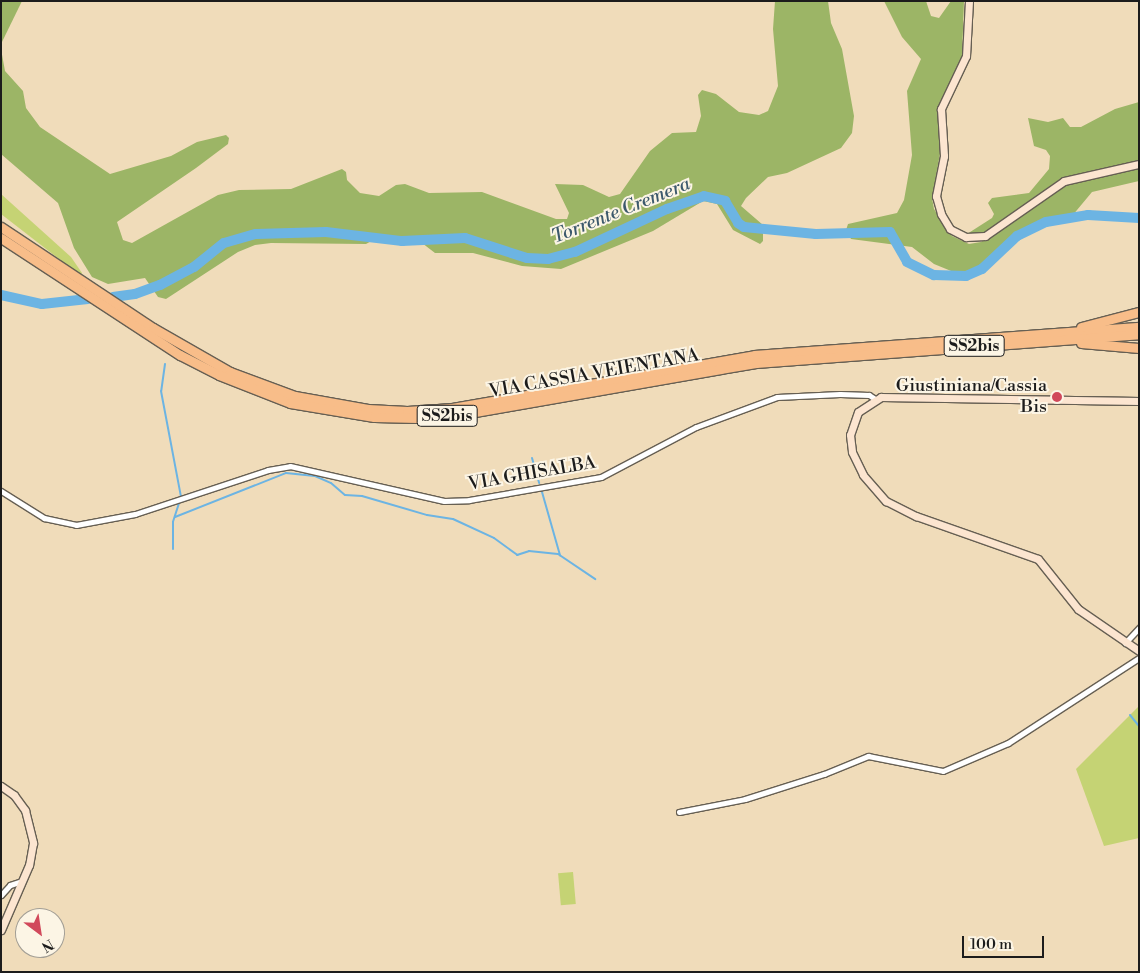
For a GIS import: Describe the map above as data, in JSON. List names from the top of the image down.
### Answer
{
  "streets": {
    "highway": ["SS2bis", "VIA CASSIA VEIENTANA"],
    "street": ["VIA GHISALBA"]
  },
  "water": ["Torrente Cremera"],
  "places": ["Giustiniana/Cassia Bis"],
  "scale_bar": "100 m",
  "north": "bottom right"
}
